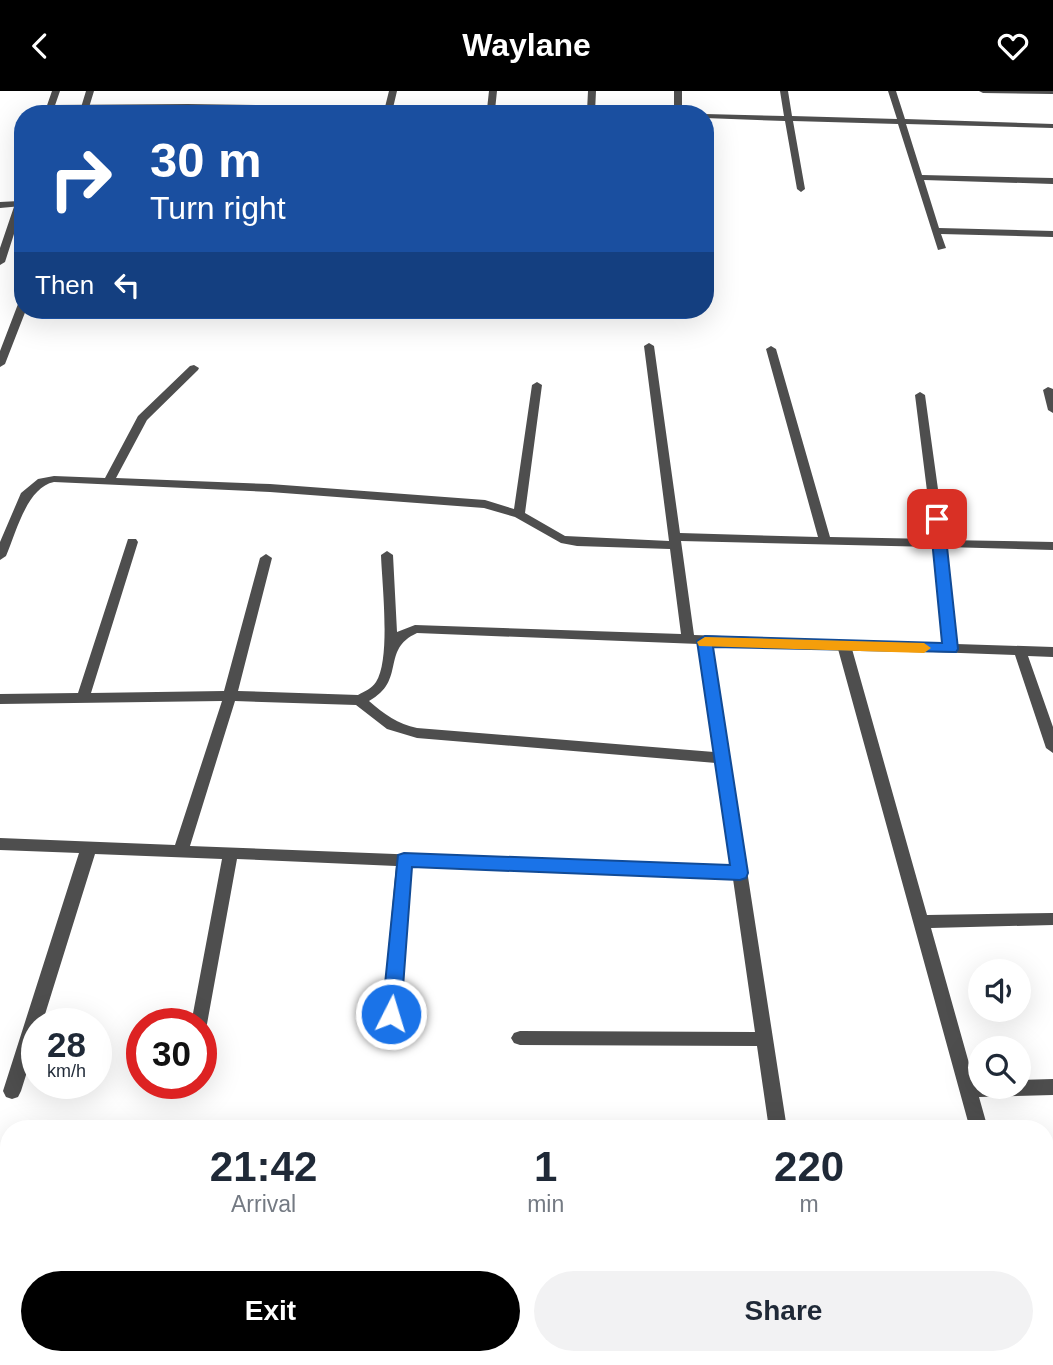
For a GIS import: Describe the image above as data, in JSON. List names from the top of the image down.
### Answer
{
  "page": {
    "header": "Waylane",
    "turn": ["30 m", "Turn right"],
    "then": "Then",
    "speed": "28 km/h",
    "limit": "30",
    "eta": [
      "21:42",
      "Arrival",
      "1",
      "min",
      "220",
      "m"
    ],
    "buttons": ["Exit", "Share"]
  }
}
